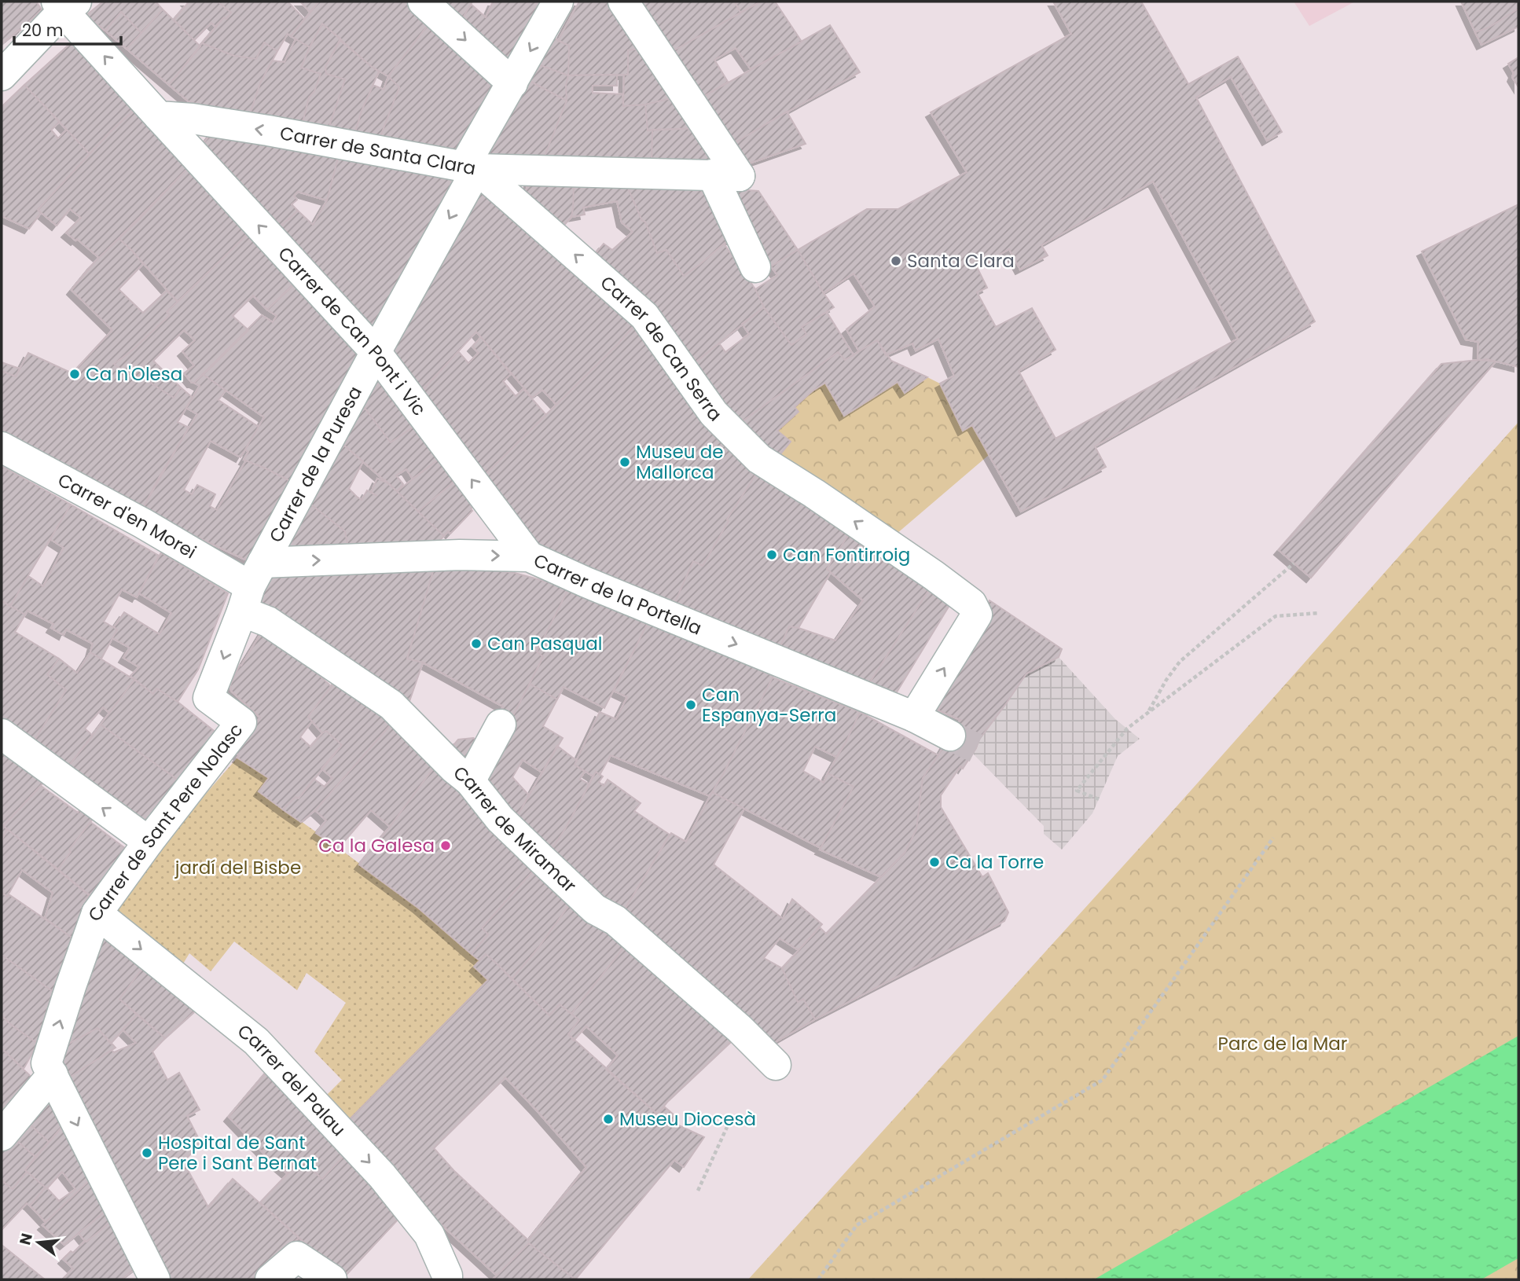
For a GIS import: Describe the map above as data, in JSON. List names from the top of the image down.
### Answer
{
  "streets": {
    "street": [
      "Carrer de Santa Clara",
      "Carrer de Can Pont i Vic",
      "Carrer de Can Serra",
      "Carrer de la Puresa",
      "Carrer d'en Morei",
      "Carrer de la Portella",
      "Carrer de Sant Pere Nolasc",
      "Carrer de Miramar",
      "Carrer del Palau"
    ]
  },
  "crossings": [
    ["Carrer de Santa Clara", "Carrer de Can Pont i Vic"],
    ["Carrer de Santa Clara", "Carrer de Can Serra"],
    ["Carrer de Santa Clara", "Carrer de la Puresa"],
    ["Carrer de Can Pont i Vic", "Carrer de la Puresa"],
    ["Carrer de Can Pont i Vic", "Carrer de la Portella"],
    ["Carrer de Can Serra", "Carrer de la Puresa"],
    ["Carrer de Can Serra", "Carrer de la Portella"],
    ["Carrer de la Puresa", "Carrer d'en Morei"],
    ["Carrer de la Puresa", "Carrer de la Portella"],
    ["Carrer de la Puresa", "Carrer de Sant Pere Nolasc"],
    ["Carrer de la Puresa", "Carrer de Miramar"],
    ["Carrer d'en Morei", "Carrer de la Portella"],
    ["Carrer d'en Morei", "Carrer de Sant Pere Nolasc"],
    ["Carrer d'en Morei", "Carrer de Miramar"],
    ["Carrer de la Portella", "Carrer de Sant Pere Nolasc"],
    ["Carrer de la Portella", "Carrer de Miramar"],
    ["Carrer de Sant Pere Nolasc", "Carrer de Miramar"],
    ["Carrer de Sant Pere Nolasc", "Carrer del Palau"]
  ],
  "one_way": [
    "Carrer de Santa Clara",
    "Carrer de Can Pont i Vic",
    "Carrer de la Puresa",
    "Carrer de la Portella"
  ],
  "parks": ["jardí del Bisbe", "Parc de la Mar"],
  "places": [
    "Santa Clara",
    "Ca n'Olesa",
    "Museu de Mallorca",
    "Can Fontirroig",
    "Can Pasqual",
    "Can Espanya-Serra",
    "Ca la Galesa",
    "Ca la Torre",
    "Museu Diocesà",
    "Hospital de Sant Pere i Sant Bernat"
  ],
  "scale_bar": "20 m",
  "north": "left"
}
